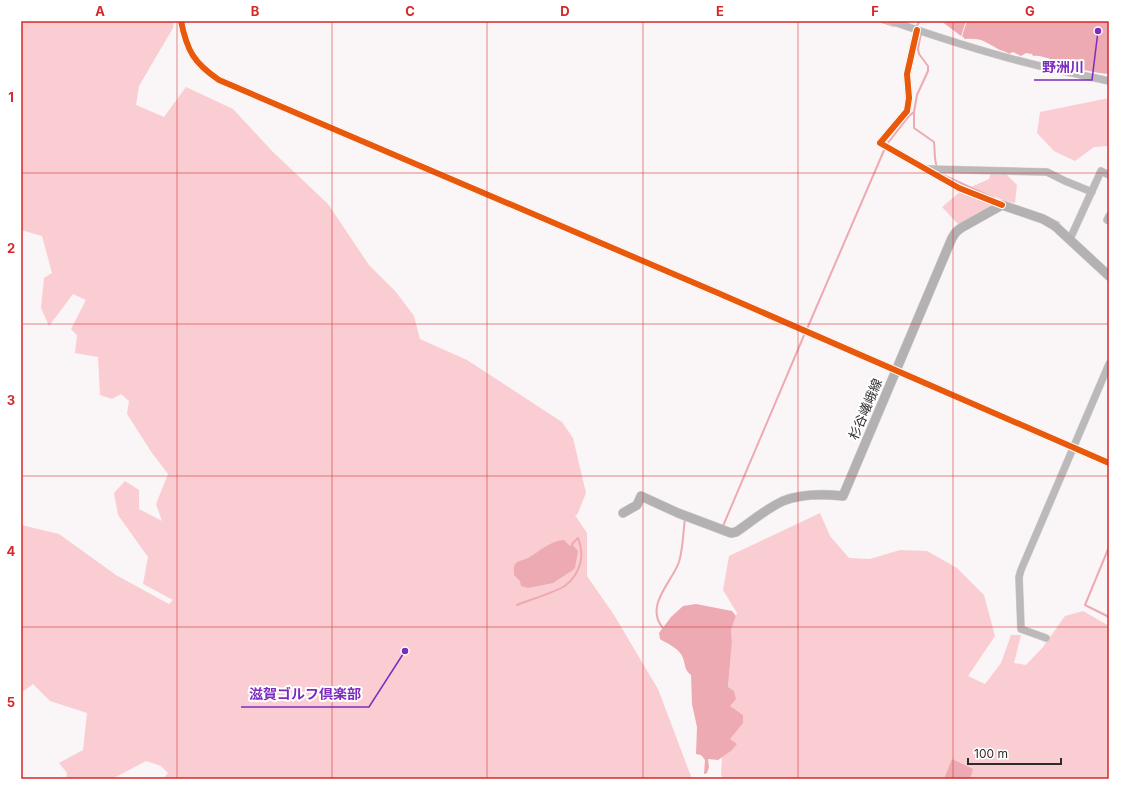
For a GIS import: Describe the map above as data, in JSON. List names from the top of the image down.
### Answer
{
  "streets": {
    "main road": ["杉谷嶬峨線"]
  },
  "places": ["野洲川", "滋賀ゴルフ倶楽部"],
  "scale_bar": "100 m",
  "grid": {
    "columns": [
      "A",
      "B",
      "C",
      "D",
      "E",
      "F",
      "G"
    ],
    "rows": [
      "1",
      "2",
      "3",
      "4",
      "5"
    ]
  }
}
